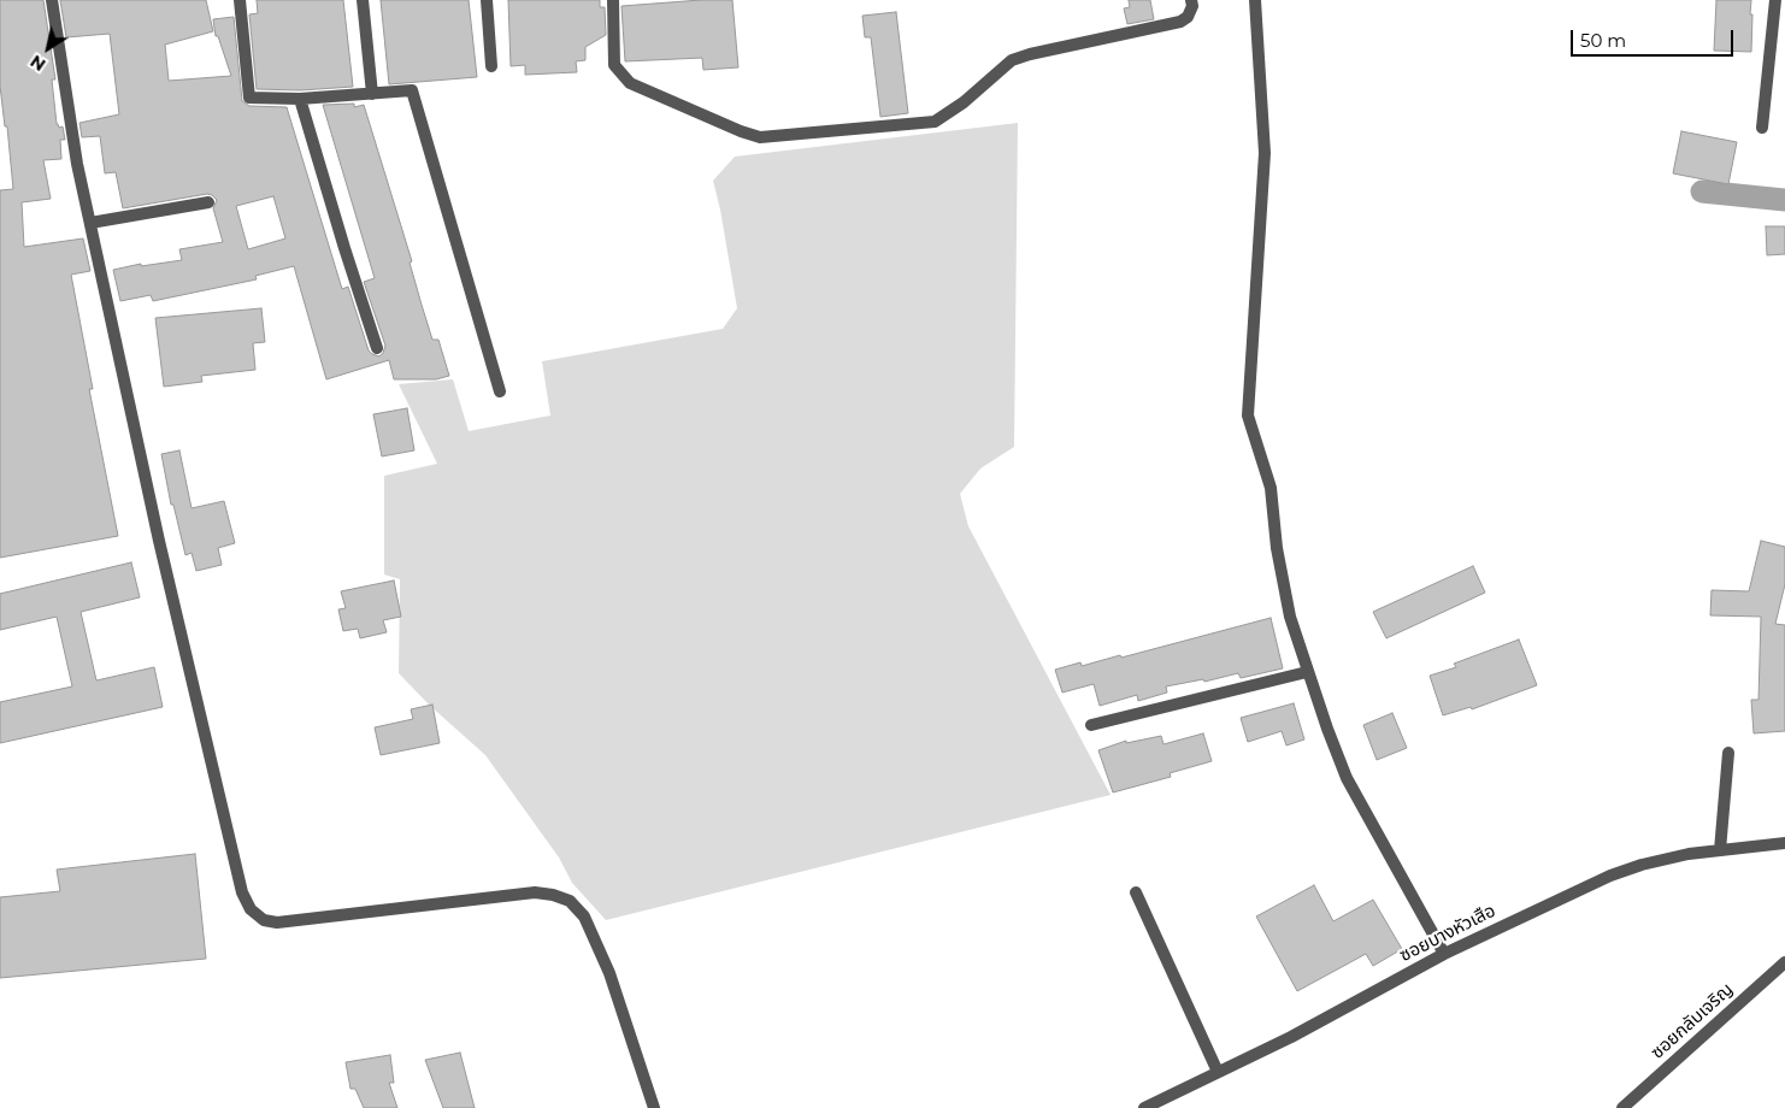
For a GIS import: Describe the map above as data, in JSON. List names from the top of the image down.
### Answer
{
  "streets": {
    "street": ["ซอยบางหัวเสือ", "ซอยกลับเจริญ"]
  },
  "scale_bar": "50 m",
  "north": "bottom left"
}
